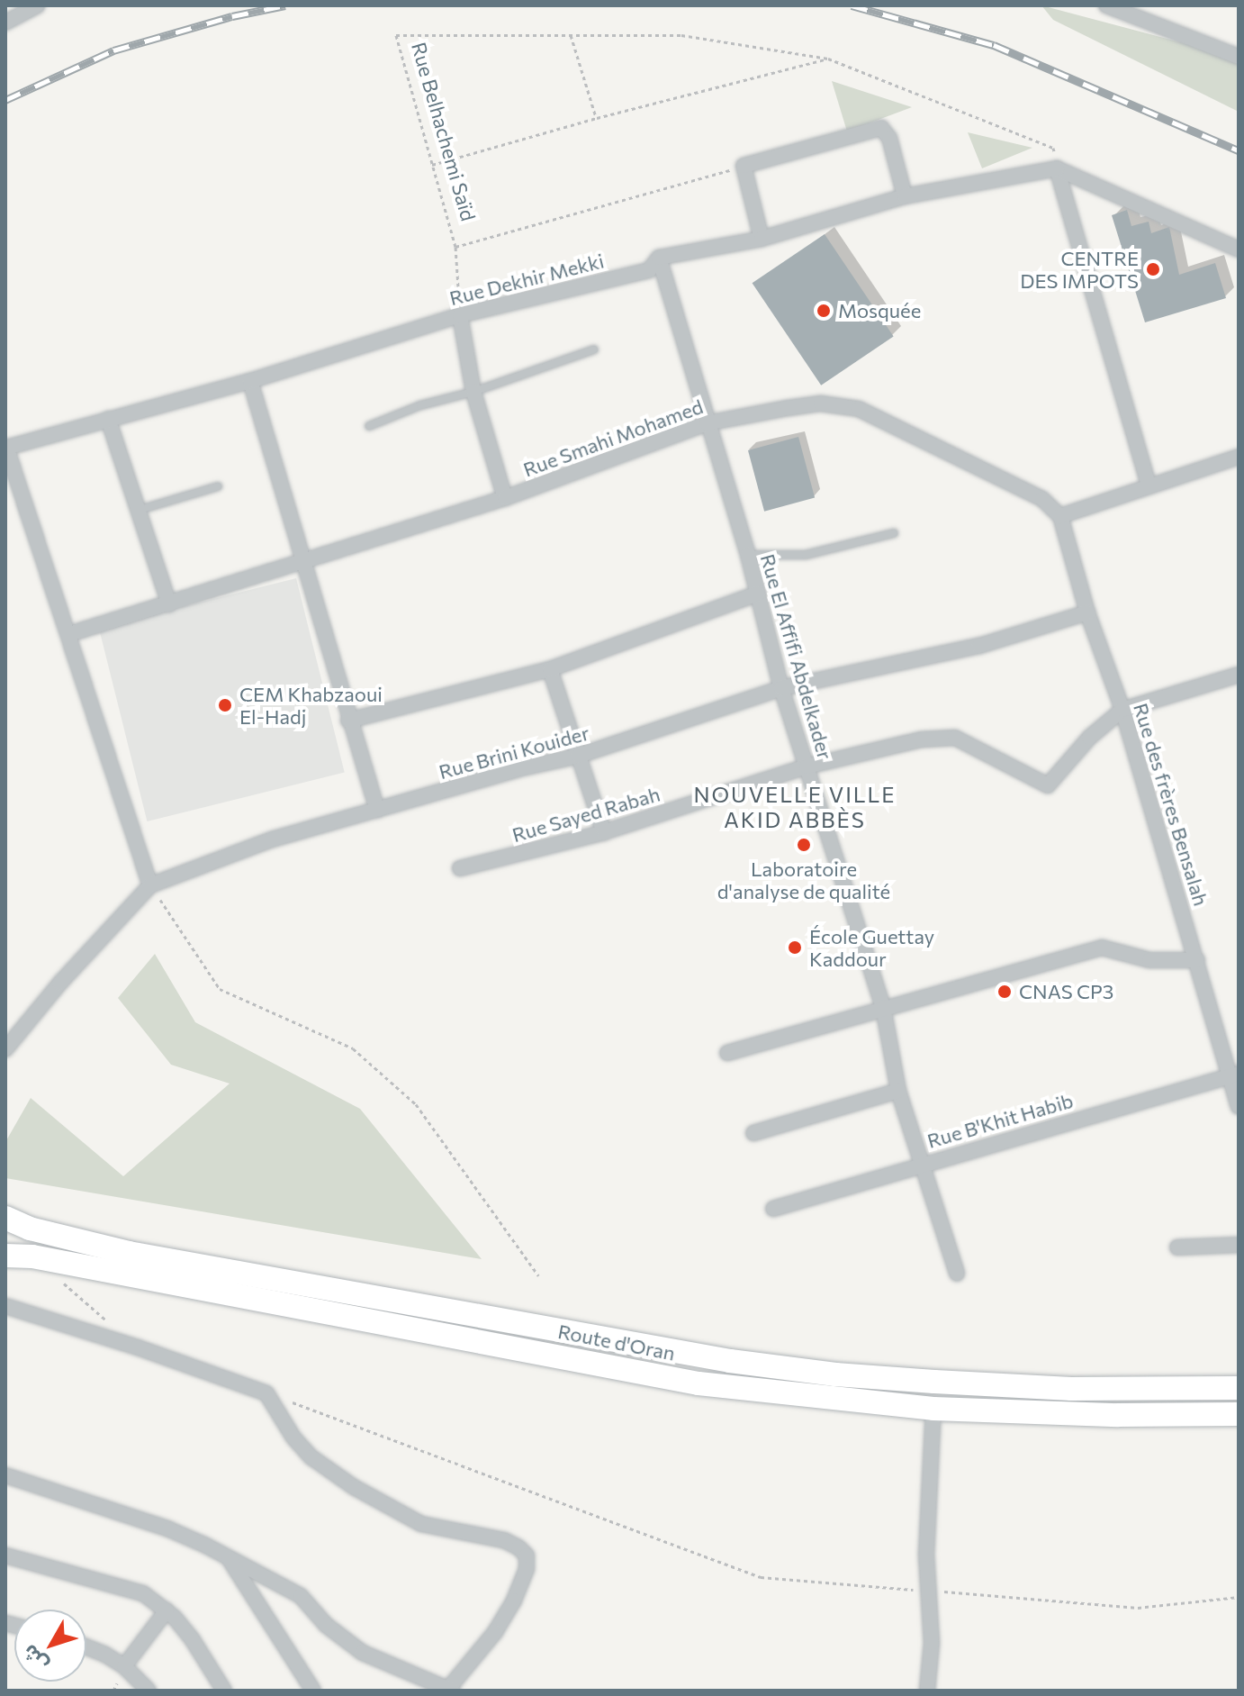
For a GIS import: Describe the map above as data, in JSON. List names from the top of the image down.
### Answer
{
  "streets": {
    "main road": ["Route d'Oran"],
    "street": [
      "Rue Dekhir Mekki",
      "Rue Smahi Mohamed",
      "Rue El Affifi Abdelkader",
      "Rue Brini Kouider",
      "Rue des frères Bensalah",
      "Rue Sayed Rabah",
      "Rue B'Khit Habib"
    ],
    "path": ["Rue Belhachemi Saïd"]
  },
  "crossings": [
    ["Rue Belhachemi Saïd", "Rue Dekhir Mekki"],
    ["Rue Dekhir Mekki", "Rue El Affifi Abdelkader"],
    ["Rue Smahi Mohamed", "Rue El Affifi Abdelkader"],
    ["Rue Smahi Mohamed", "Rue des frères Bensalah"],
    ["Rue El Affifi Abdelkader", "Rue Brini Kouider"],
    ["Rue El Affifi Abdelkader", "Rue Sayed Rabah"],
    ["Rue El Affifi Abdelkader", "Rue B'Khit Habib"],
    ["Rue Brini Kouider", "Rue des frères Bensalah"],
    ["Rue des frères Bensalah", "Rue Sayed Rabah"],
    ["Rue des frères Bensalah", "Rue B'Khit Habib"]
  ],
  "districts": ["NOUVELLE VILLE AKID ABBÈS"],
  "places": [
    "CENTRE DES IMPOTS",
    "Mosquée",
    "CEM Khabzaoui El-Hadj",
    "Laboratoire d'analyse de qualité",
    "École Guettay Kaddour",
    "CNAS CP3"
  ],
  "north": "bottom left"
}
